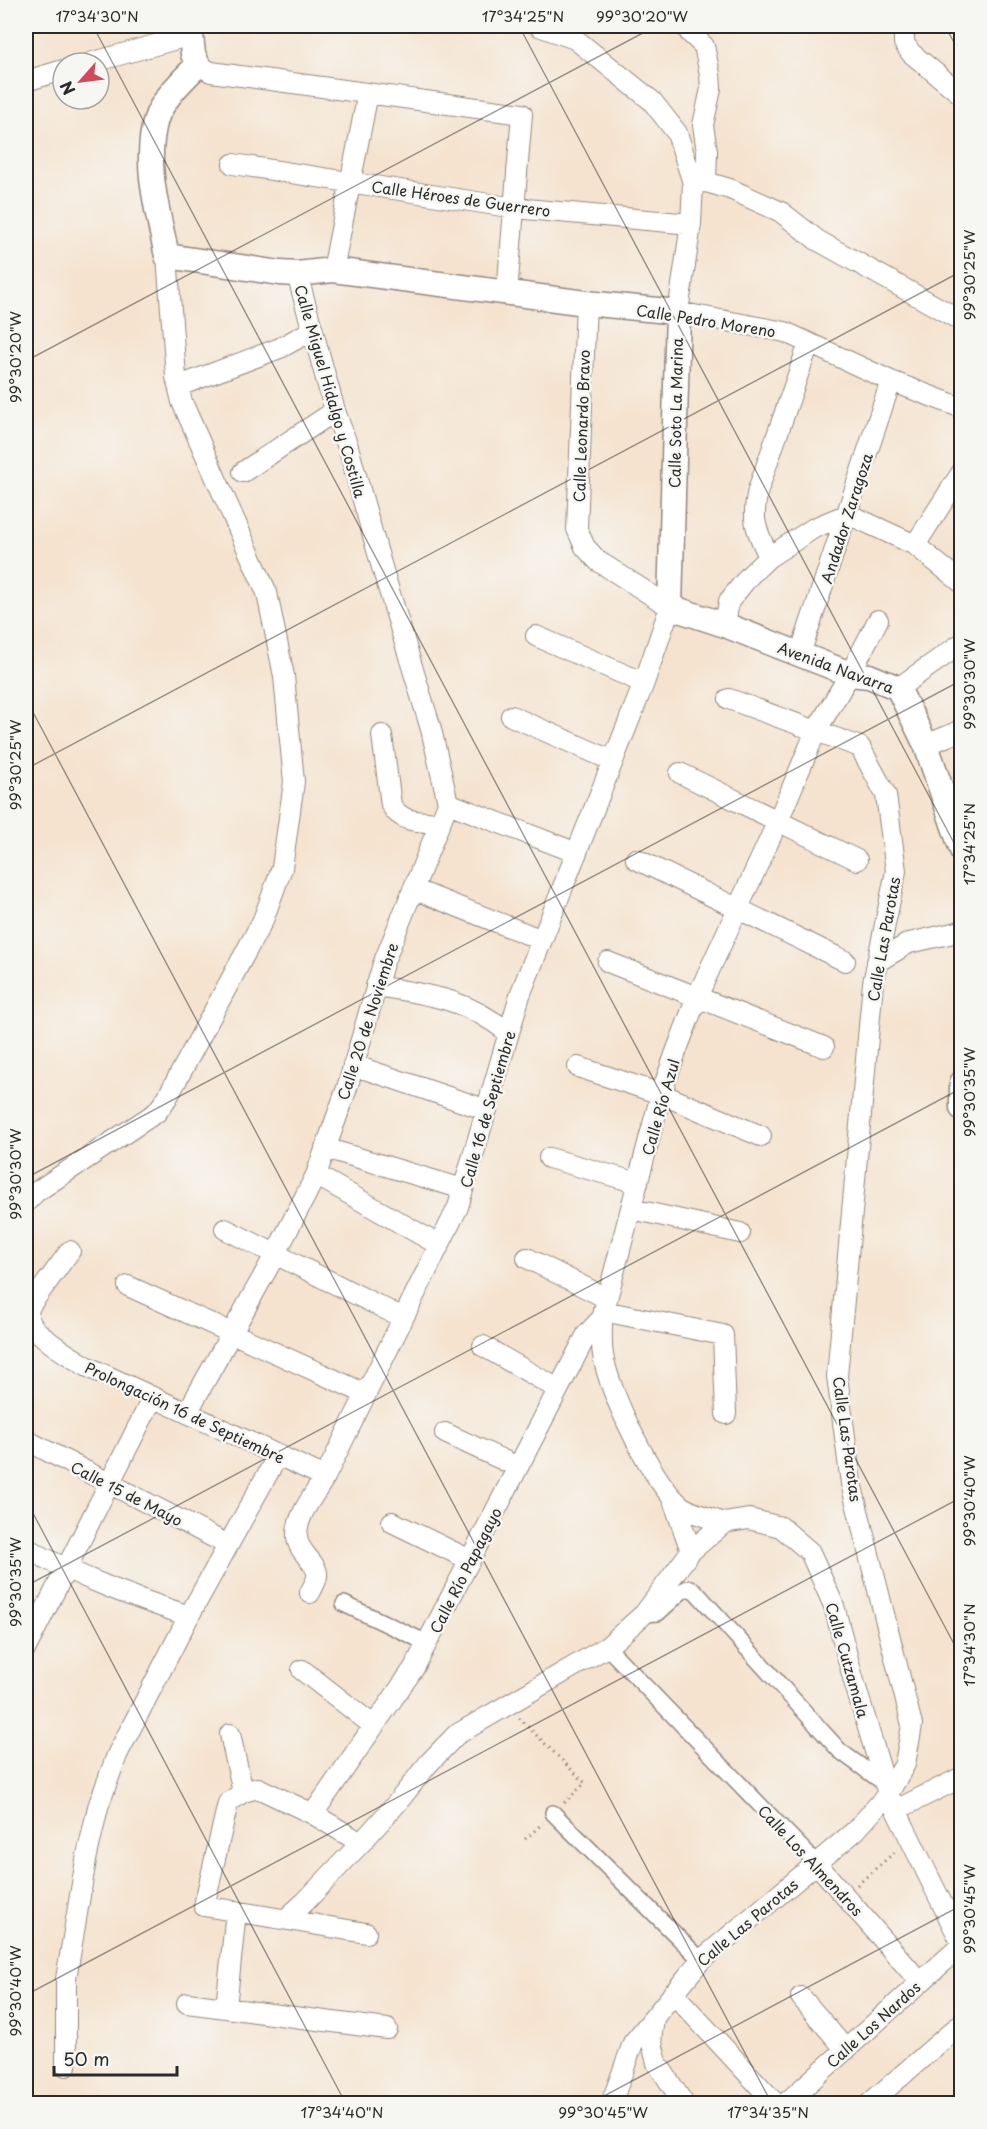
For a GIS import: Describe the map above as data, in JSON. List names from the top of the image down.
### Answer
{
  "streets": {
    "street": [
      "Calle Héroes de Guerrero",
      "Calle Pedro Moreno",
      "Calle Miguel Hidalgo y Costilla",
      "Calle Soto La Marina",
      "Calle Leonardo Bravo",
      "Andador Zaragoza",
      "Avenida Navarra",
      "Calle Las Parotas",
      "Calle 20 de Noviembre",
      "Calle Río Azul",
      "Calle 16 de Septiembre",
      "Prolongación 16 de Septiembre",
      "Calle 15 de Mayo",
      "Calle Río Papagayo",
      "Calle Cutzamala",
      "Calle Los Almendros",
      "Calle Los Nardos"
    ]
  },
  "crossings": [
    ["Calle Héroes de Guerrero", "Calle Soto La Marina"],
    ["Calle Pedro Moreno", "Calle Miguel Hidalgo y Costilla"],
    ["Calle Pedro Moreno", "Calle Soto La Marina"],
    ["Calle Pedro Moreno", "Calle Leonardo Bravo"],
    ["Calle Pedro Moreno", "Andador Zaragoza"],
    ["Calle Miguel Hidalgo y Costilla", "Calle 20 de Noviembre"],
    ["Calle Soto La Marina", "Calle Leonardo Bravo"],
    ["Calle Soto La Marina", "Calle 16 de Septiembre"],
    ["Calle Leonardo Bravo", "Calle 16 de Septiembre"],
    ["Andador Zaragoza", "Avenida Navarra"],
    ["Avenida Navarra", "Calle Río Azul"],
    ["Calle Las Parotas", "Calle Río Azul"],
    ["Calle Las Parotas", "Calle Cutzamala"],
    ["Calle Las Parotas", "Calle Los Almendros"],
    ["Calle 20 de Noviembre", "Prolongación 16 de Septiembre"],
    ["Calle Río Azul", "Calle Río Papagayo"],
    ["Calle Río Azul", "Calle Cutzamala"],
    ["Calle 16 de Septiembre", "Prolongación 16 de Septiembre"],
    ["Calle Cutzamala", "Calle Los Nardos"],
    ["Calle Los Almendros", "Calle Los Nardos"]
  ],
  "scale_bar": "50 m",
  "north": "bottom left",
  "coordinates": [
    "17°34'30\"N",
    "17°34'25\"N",
    "99°30'20\"W",
    "99°30'25\"W",
    "99°30'30\"W",
    "99°30'35\"W",
    "99°30'40\"W",
    "99°30'45\"W",
    "17°34'40\"N",
    "17°34'35\"N"
  ]
}
